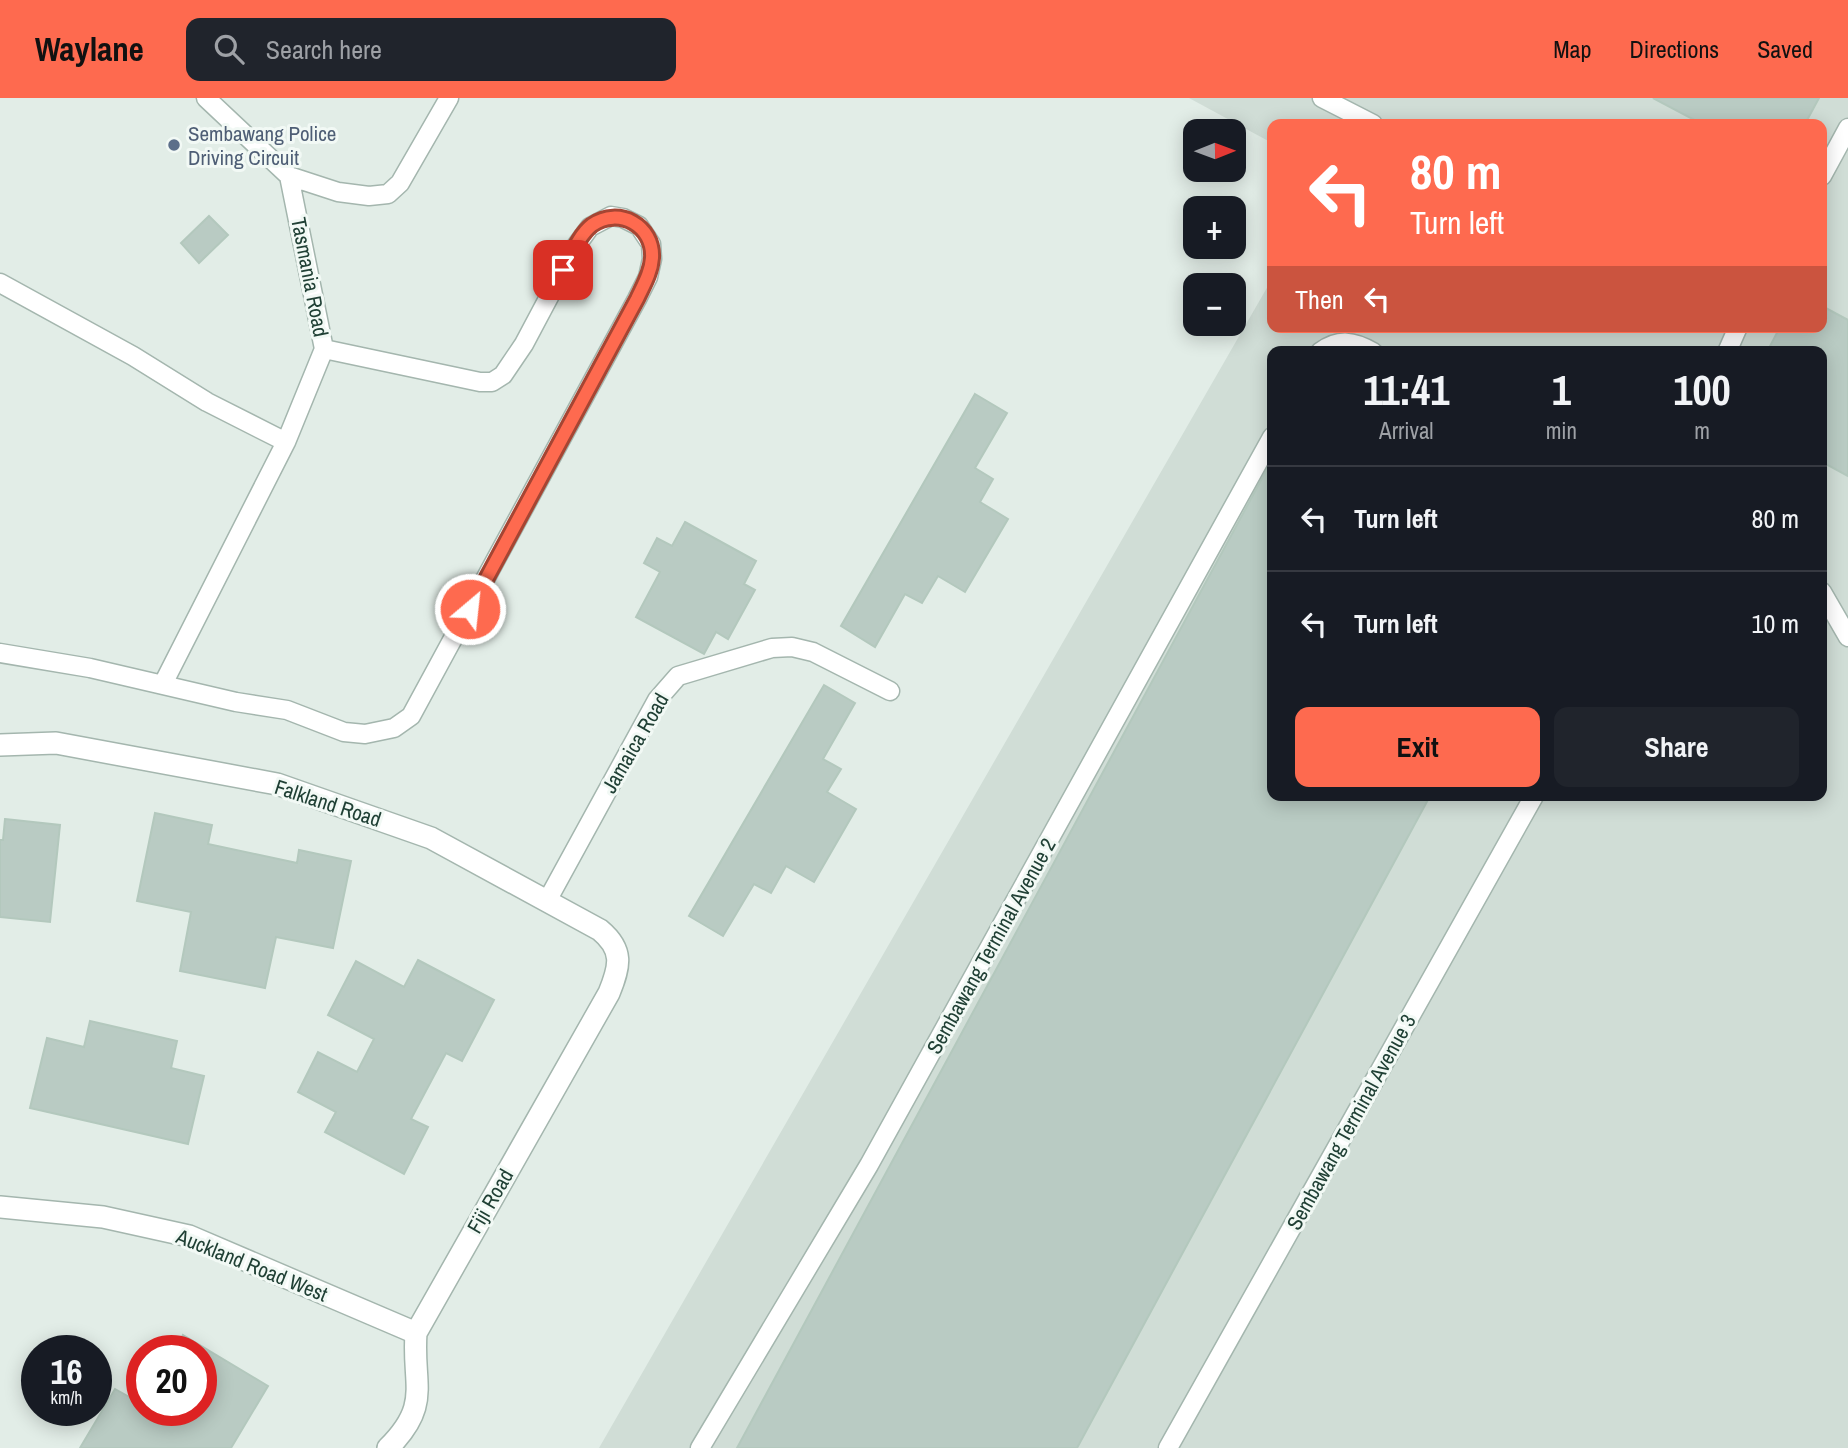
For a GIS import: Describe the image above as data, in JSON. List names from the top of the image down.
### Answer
{
  "streets": {
    "street": ["Falkland Road", "Fiji Road", "Auckland Road West"],
    "lane": [
      "Tasmania Road",
      "Jamaica Road",
      "Sembawang Terminal Avenue 2",
      "Sembawang Terminal Avenue 3"
    ]
  },
  "crossings": [
    ["Jamaica Road", "Falkland Road"],
    ["Falkland Road", "Fiji Road"],
    ["Fiji Road", "Auckland Road West"]
  ],
  "places": ["Sembawang Police Driving Circuit"],
  "north": "right",
  "page": {
    "header": "Waylane",
    "search": "Search here",
    "nav": ["Map", "Directions", "Saved"],
    "map_buttons": ["+", "−"],
    "turn": ["80 m", "Turn left"],
    "then": "Then",
    "eta": [
      "11:41",
      "Arrival",
      "1",
      "min",
      "100",
      "m"
    ],
    "list": [
      {
        "name": "Turn left",
        "value": "80 m"
      },
      {
        "name": "Turn left",
        "value": "10 m"
      }
    ],
    "buttons": ["Exit", "Share"],
    "speed": "16 km/h",
    "limit": "20"
  }
}
